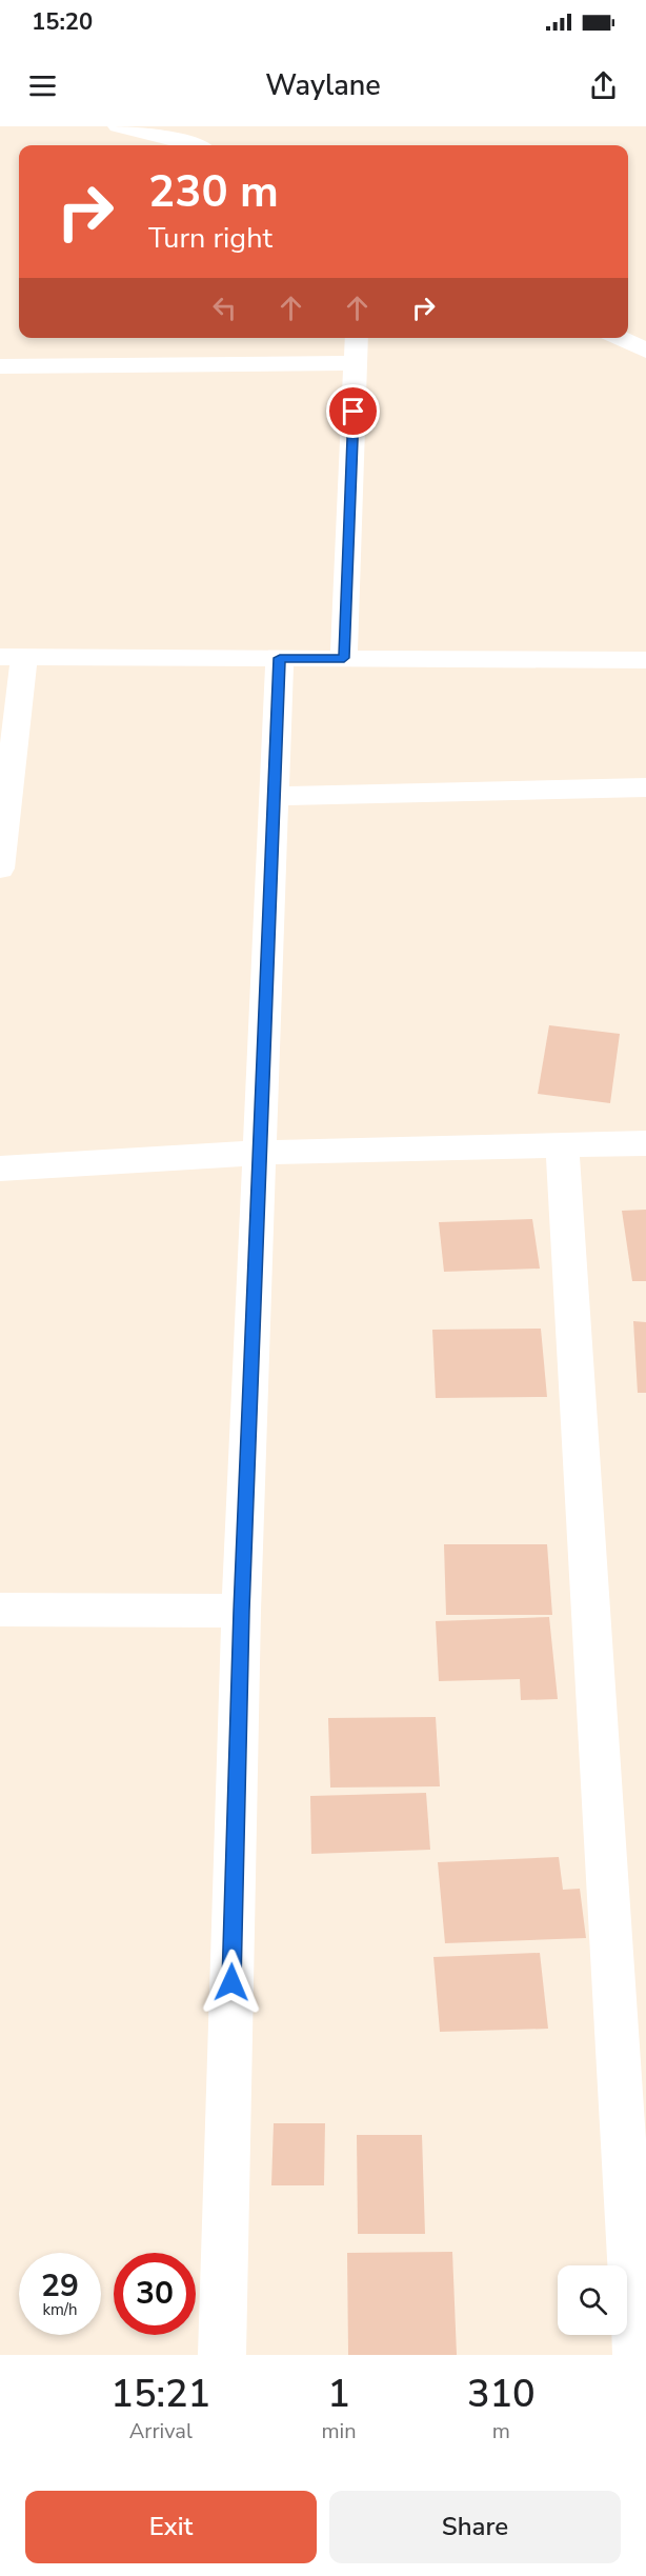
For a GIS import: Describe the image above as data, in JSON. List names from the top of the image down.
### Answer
{
  "page": {
    "status": "15:20",
    "header": "Waylane",
    "turn": ["230 m", "Turn right"],
    "speed": "29 km/h",
    "limit": "30",
    "eta": [
      "15:21",
      "Arrival",
      "1",
      "min",
      "310",
      "m"
    ],
    "buttons": ["Exit", "Share"]
  }
}
